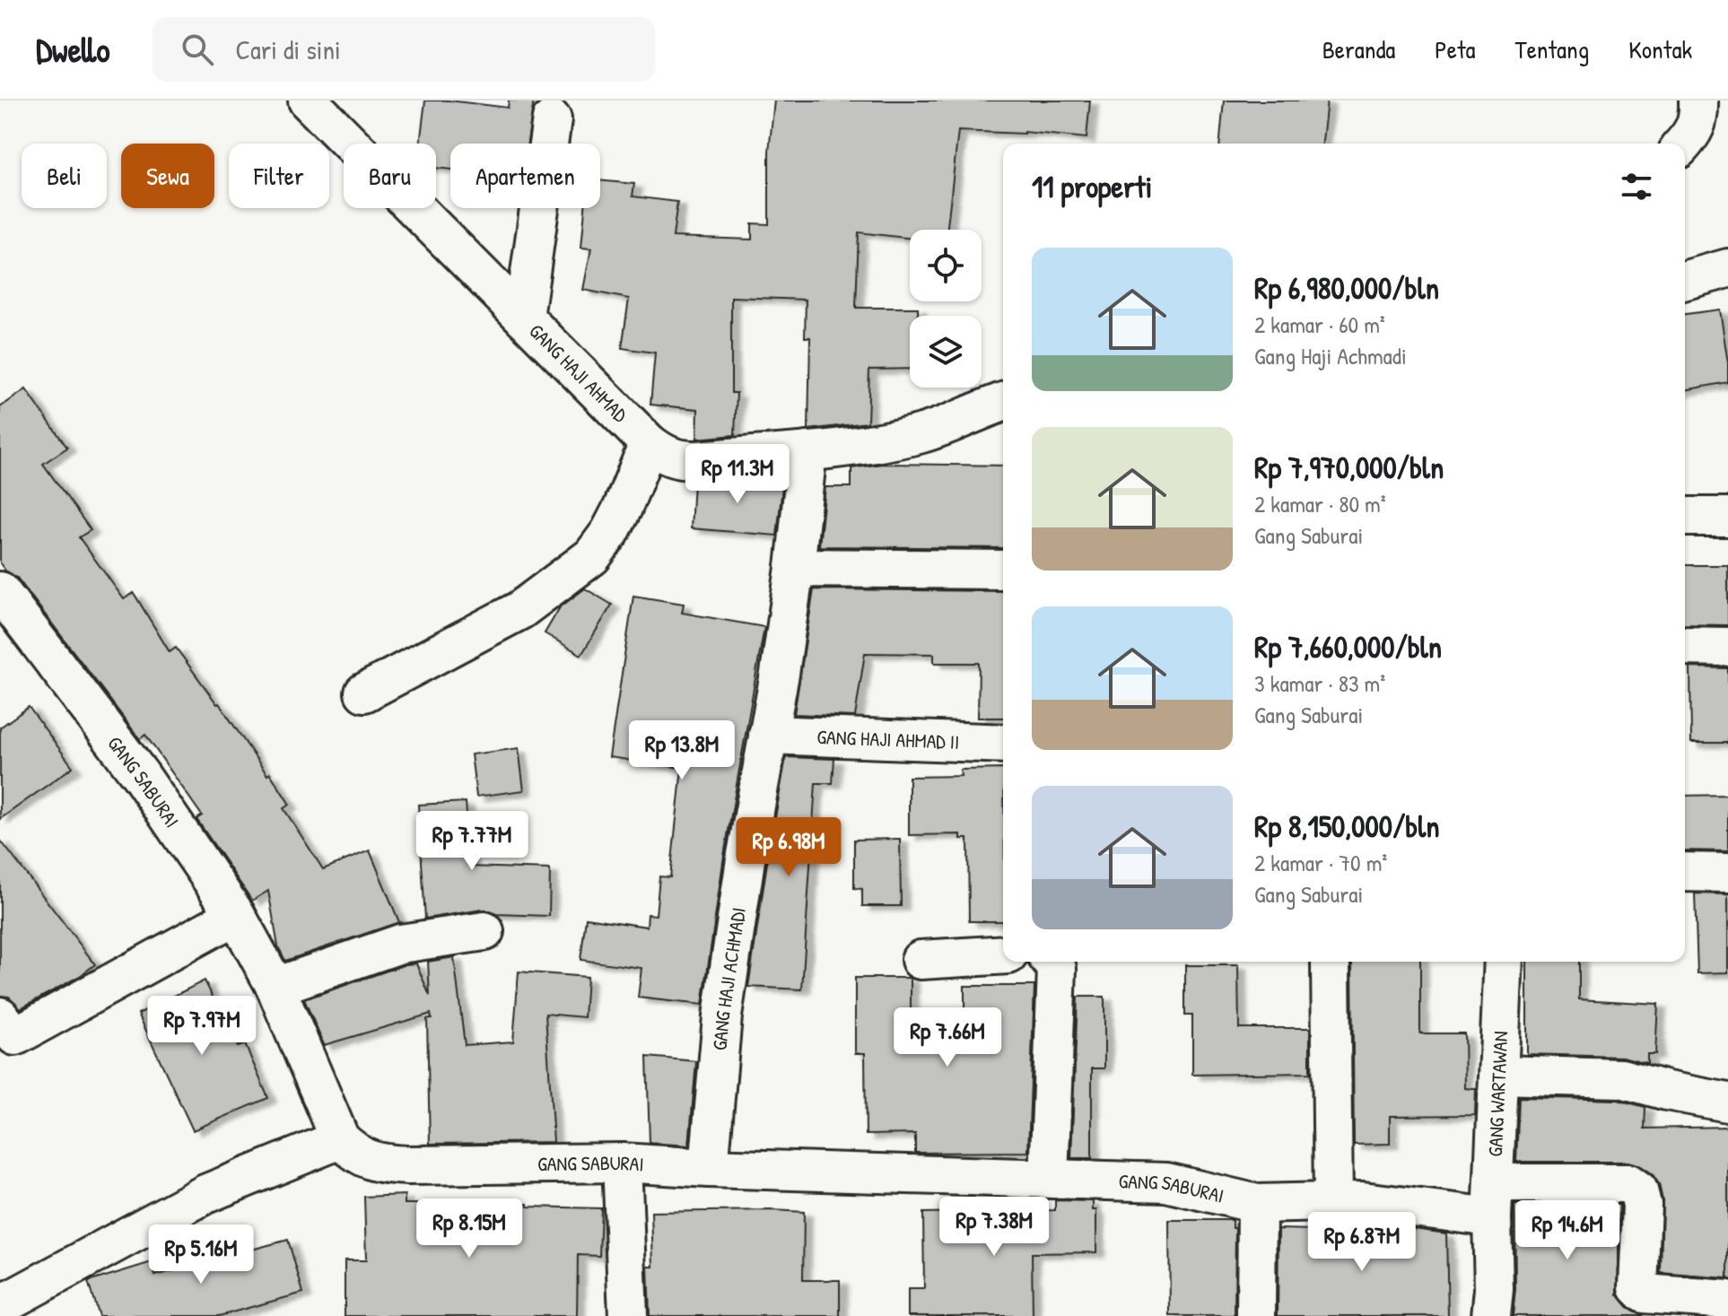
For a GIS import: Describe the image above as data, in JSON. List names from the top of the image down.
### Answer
{
  "streets": {
    "street": [
      "GANG HAJI AHMAD",
      "GANG HAJI AHMAD II",
      "GANG SABURAI",
      "GANG HAJI ACHMADI",
      "GANG WARTAWAN"
    ]
  },
  "crossings": [
    ["GANG HAJI AHMAD", "GANG HAJI ACHMADI"],
    ["GANG HAJI AHMAD II", "GANG HAJI ACHMADI"],
    ["GANG SABURAI", "GANG HAJI ACHMADI"],
    ["GANG SABURAI", "GANG WARTAWAN"]
  ],
  "page": {
    "header": "Dwello",
    "search": "Cari di sini",
    "nav": [
      "Beranda",
      "Peta",
      "Tentang",
      "Kontak"
    ],
    "chip": [
      "Beli",
      "Sewa",
      "Filter",
      "Baru",
      "Apartemen"
    ],
    "heading": "11 properti",
    "list": [
      {
        "name": "Rp 6,980,000/bln",
        "note": "2 kamar · 60 m² · Gang Haji Achmadi"
      },
      {
        "name": "Rp 7,970,000/bln",
        "note": "2 kamar · 80 m² · Gang Saburai"
      },
      {
        "name": "Rp 7,660,000/bln",
        "note": "3 kamar · 83 m² · Gang Saburai"
      },
      {
        "name": "Rp 8,150,000/bln",
        "note": "2 kamar · 70 m² · Gang Saburai"
      }
    ],
    "price": [
      "Rp 11.3M",
      "Rp 13.8M",
      "Rp 7.77M",
      "Rp 6.98M",
      "Rp 7.97M",
      "Rp 7.66M",
      "Rp 7.38M",
      "Rp 8.15M",
      "Rp 14.6M",
      "Rp 6.87M",
      "Rp 5.16M"
    ]
  }
}
